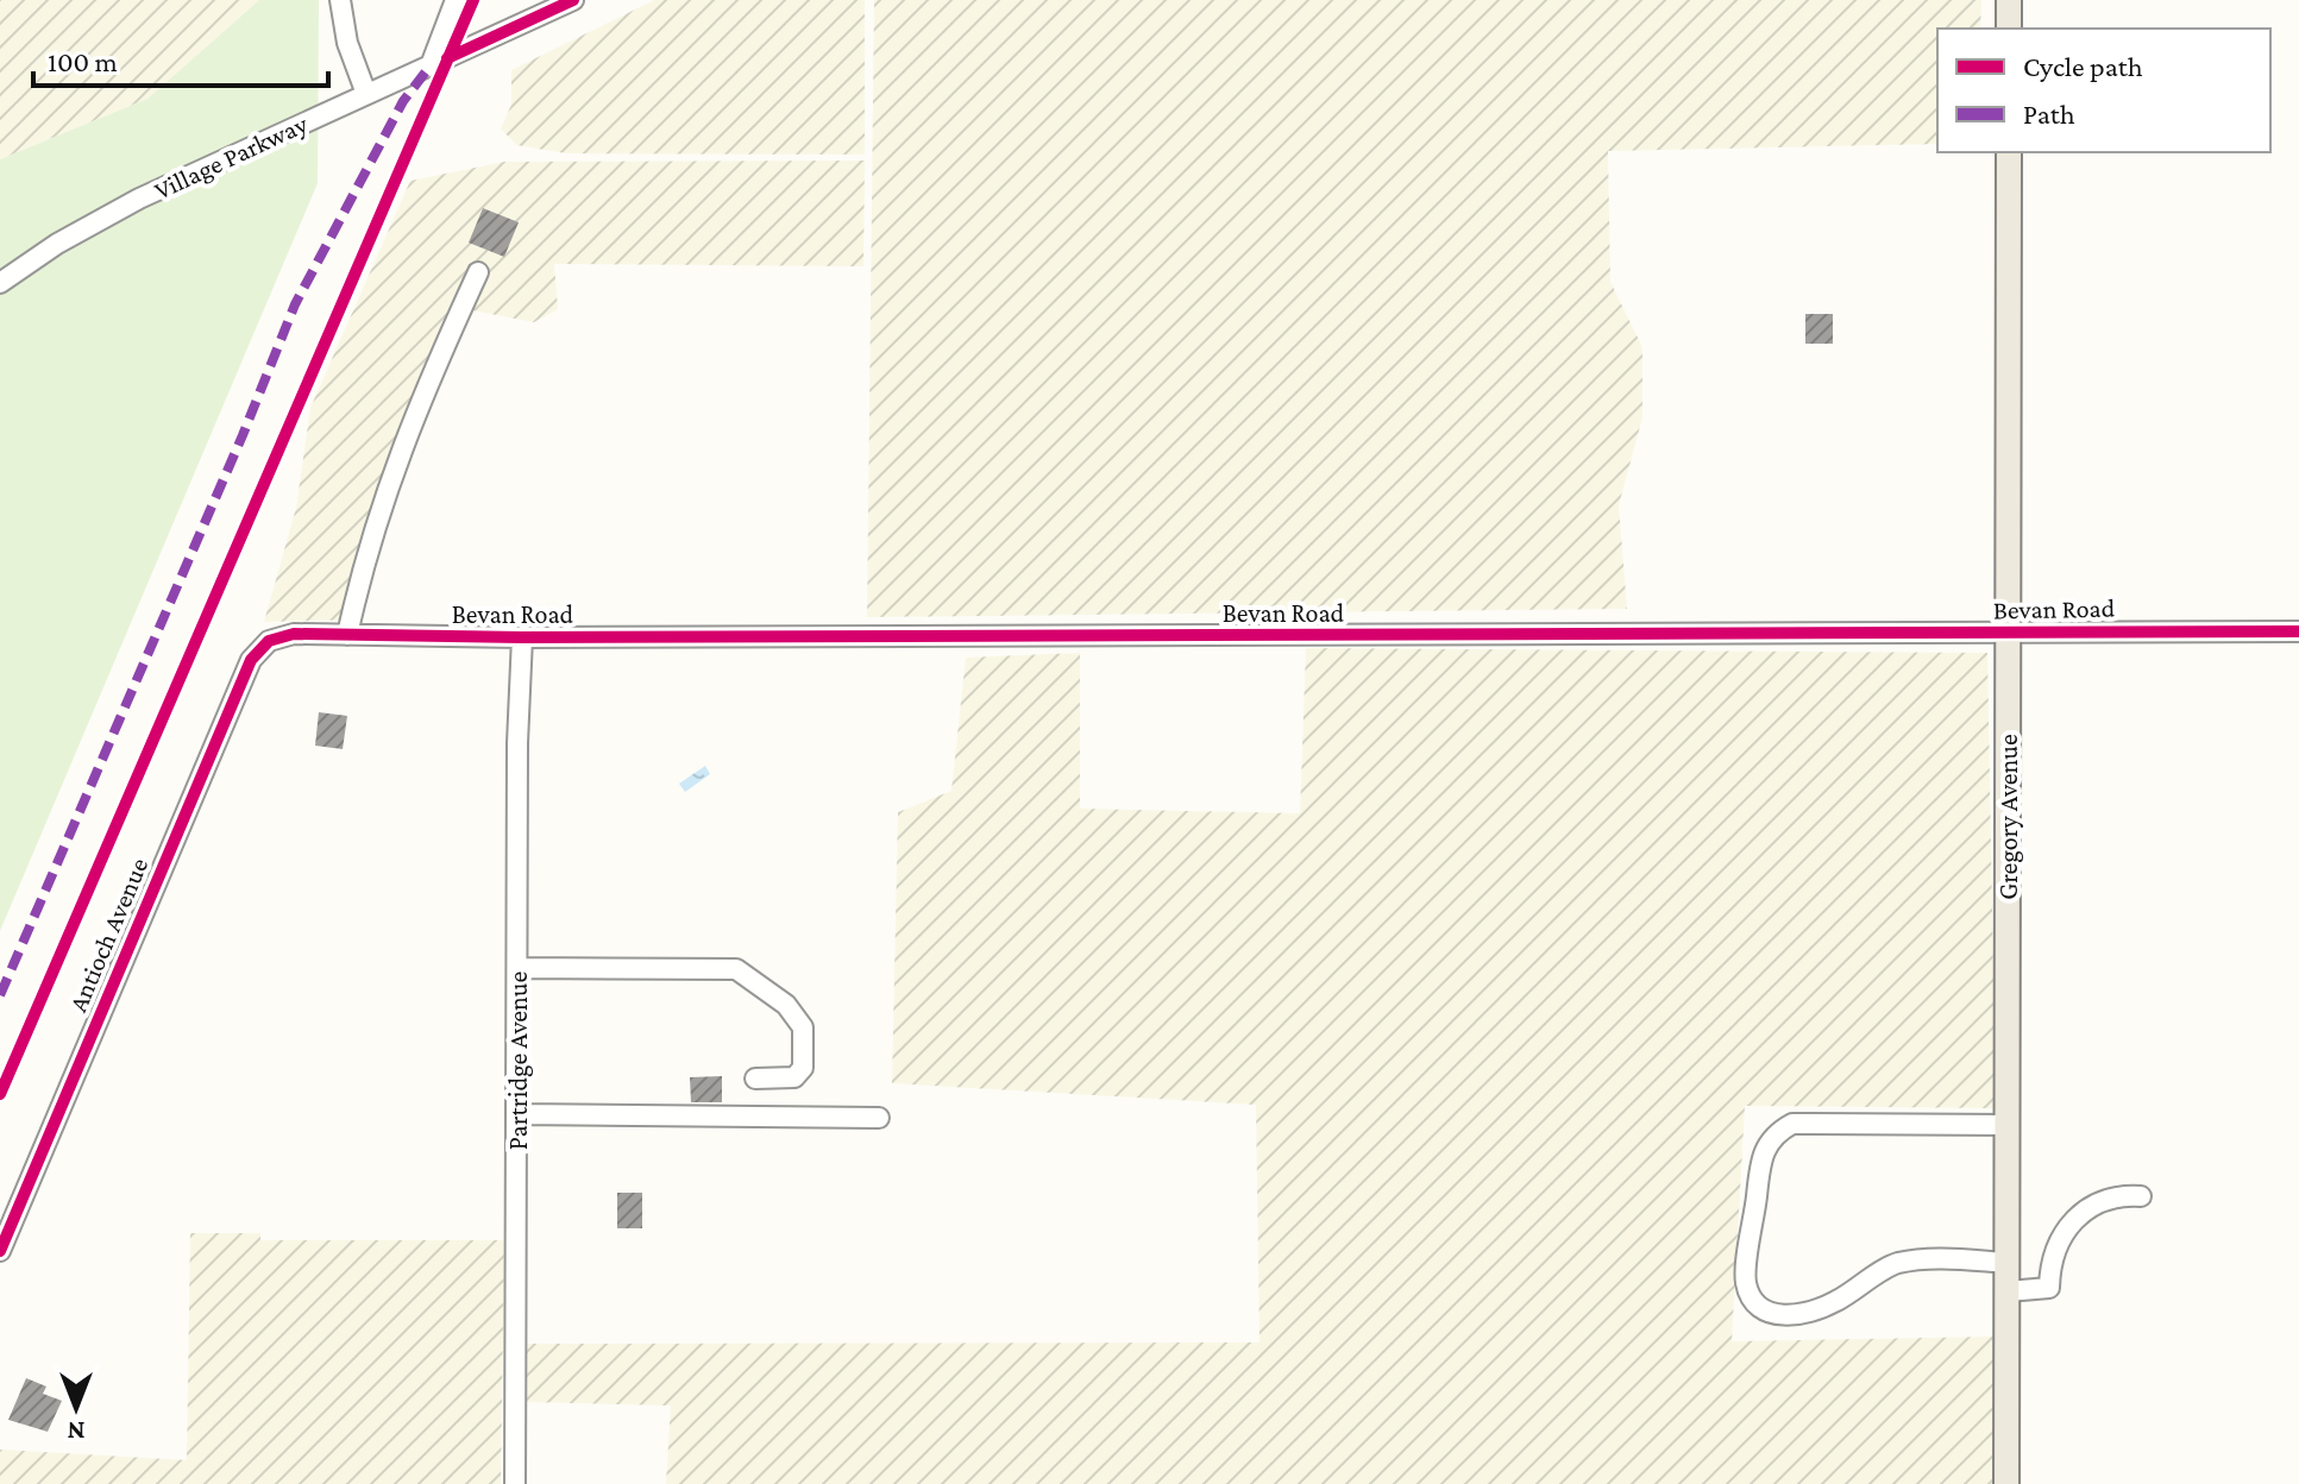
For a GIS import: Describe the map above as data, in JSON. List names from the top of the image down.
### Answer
{
  "streets": {
    "main road": ["Gregory Avenue"],
    "street": [
      "Village Parkway",
      "Bevan Road",
      "Antioch Avenue",
      "Partridge Avenue"
    ]
  },
  "crossings": [
    ["Bevan Road", "Gregory Avenue"],
    ["Bevan Road", "Antioch Avenue"],
    ["Bevan Road", "Partridge Avenue"]
  ],
  "legend": ["Cycle path", "Path"],
  "scale_bar": "100 m",
  "north": "bottom"
}
